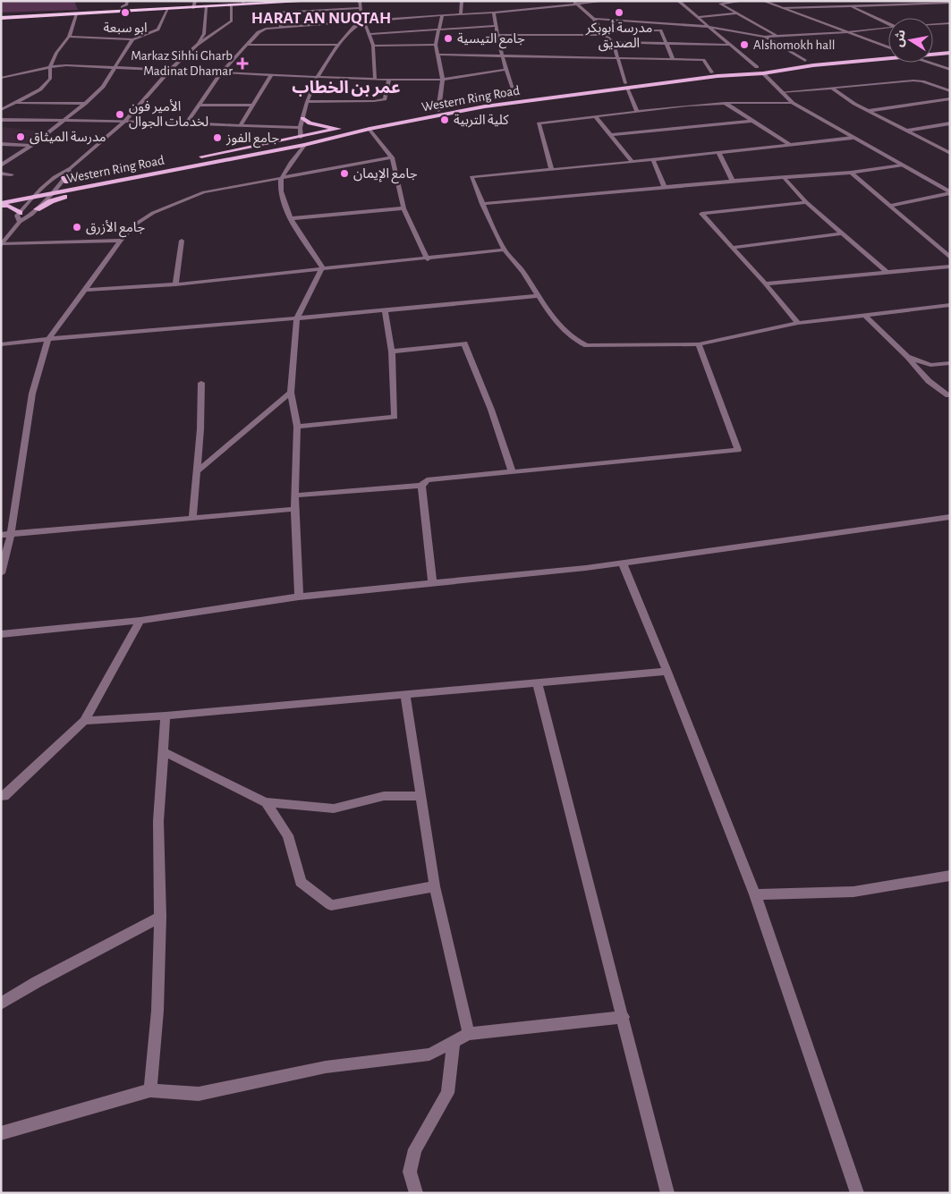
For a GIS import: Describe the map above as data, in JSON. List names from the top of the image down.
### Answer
{
  "streets": {
    "main road": ["Western Ring Road"]
  },
  "districts": ["HARAT AN NUQTAH", "عمر بن الخطاب"],
  "places": {
    "other": [
      "ابو سبعة",
      "مدرسة أبوبكر الصديق",
      "جامع التيسية",
      "Alshomokh hall",
      "الأمير فون لخدمات الجوال",
      "كلية التربية",
      "مدرسة الميثاق",
      "جامع الفوز",
      "جامع الإيمان",
      "جامع الأزرق"
    ],
    "health": ["Markaz Sihhi Gharb Madinat Dhamar"]
  },
  "north": "left"
}
